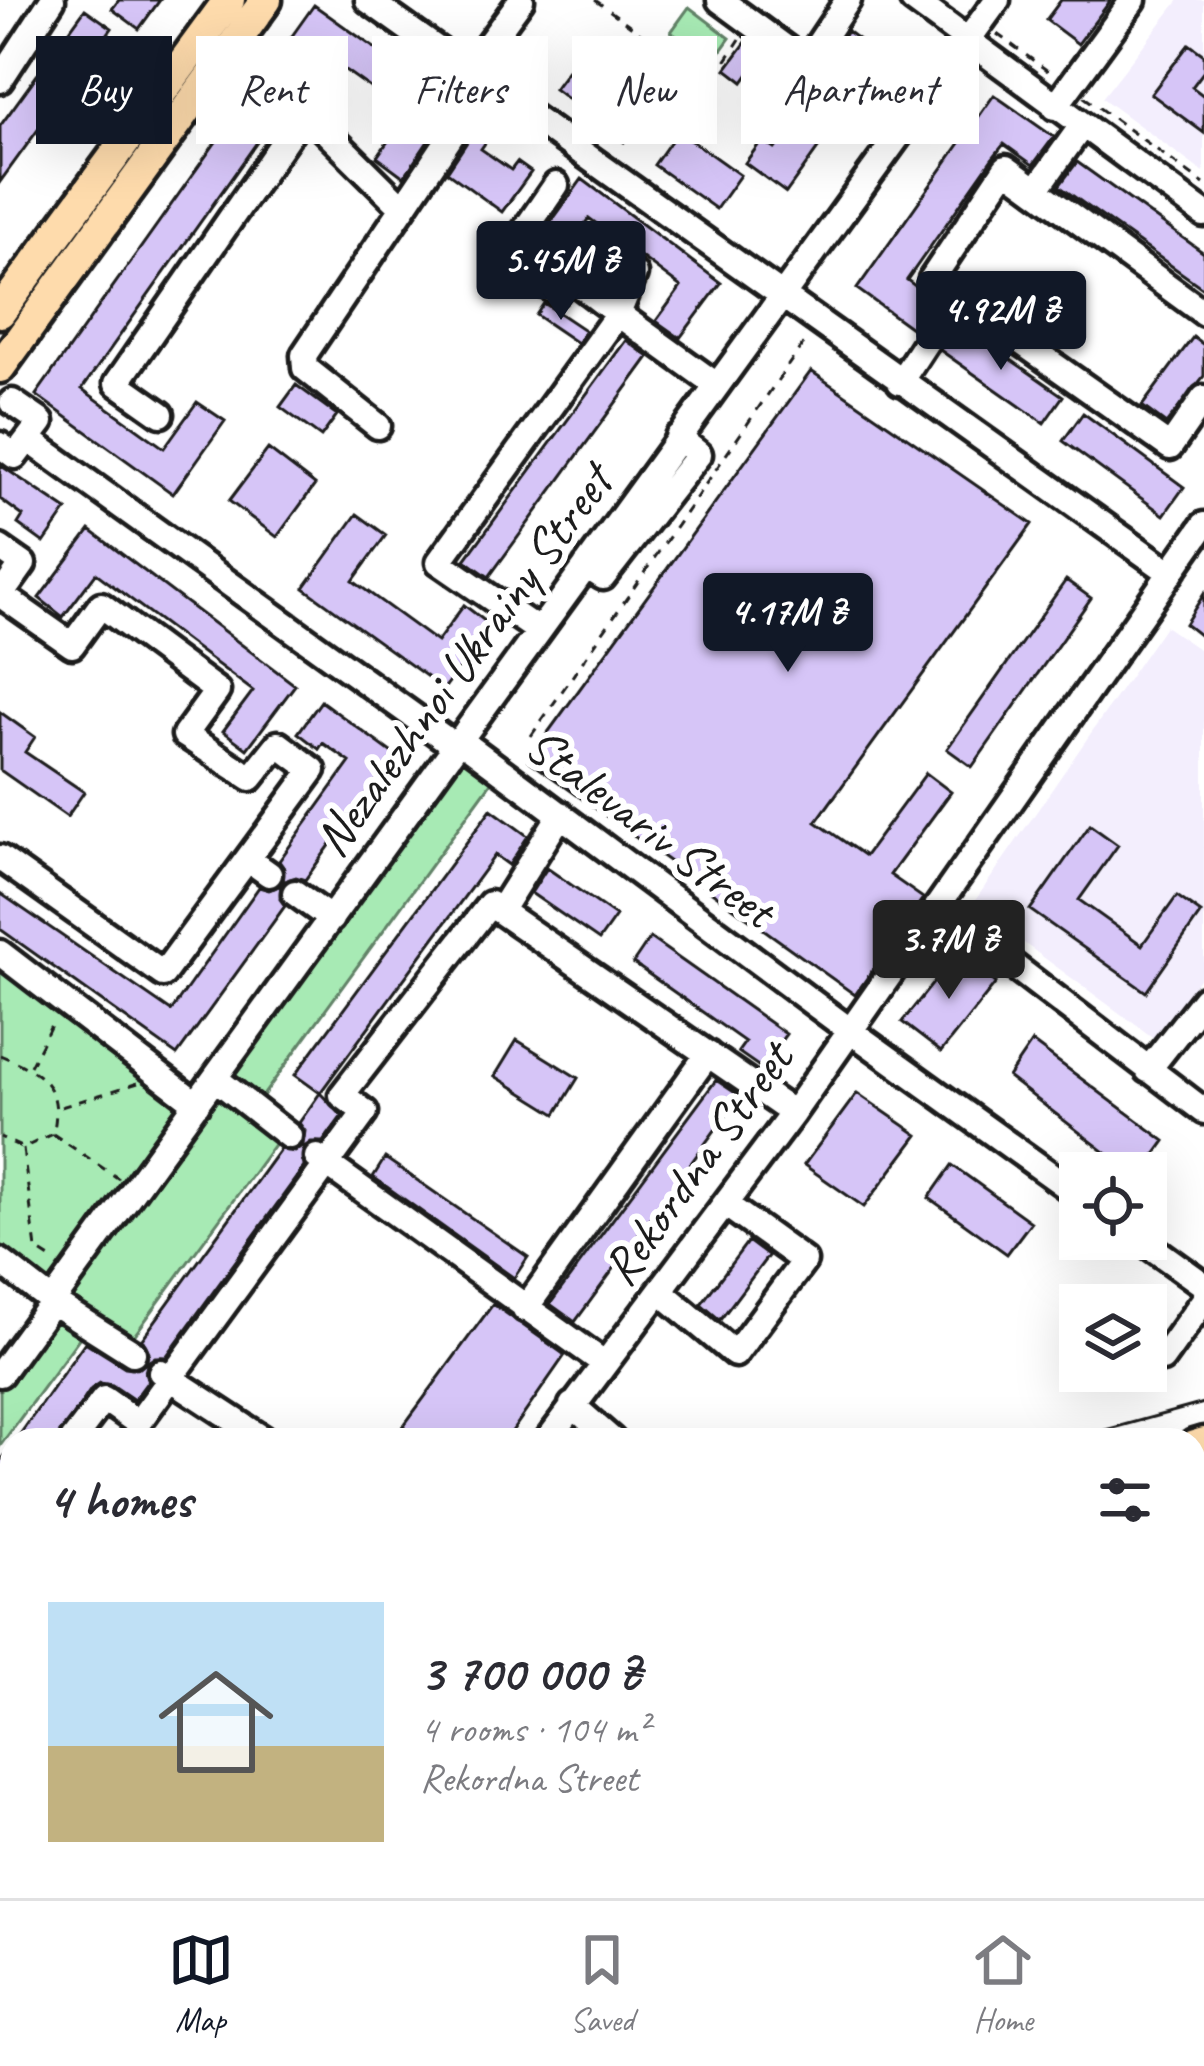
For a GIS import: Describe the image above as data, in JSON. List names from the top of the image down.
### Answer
{
  "streets": {
    "street": ["Nezalezhnoi Ukrainy Street", "Stalevariv Street", "Rekordna Street"]
  },
  "crossings": [
    ["Nezalezhnoi Ukrainy Street", "Stalevariv Street"],
    ["Stalevariv Street", "Rekordna Street"]
  ],
  "page": {
    "chip": [
      "Buy",
      "Rent",
      "Filters",
      "New",
      "Apartment"
    ],
    "price": [
      "5.45M ₴",
      "4.92M ₴",
      "4.17M ₴",
      "3.7M ₴"
    ],
    "heading": "4 homes",
    "list": [
      {
        "name": "3 700 000 ₴",
        "note": "4 rooms · 104 m² · Rekordna Street"
      }
    ],
    "tabs": ["Map", "Saved", "Home"]
  }
}
